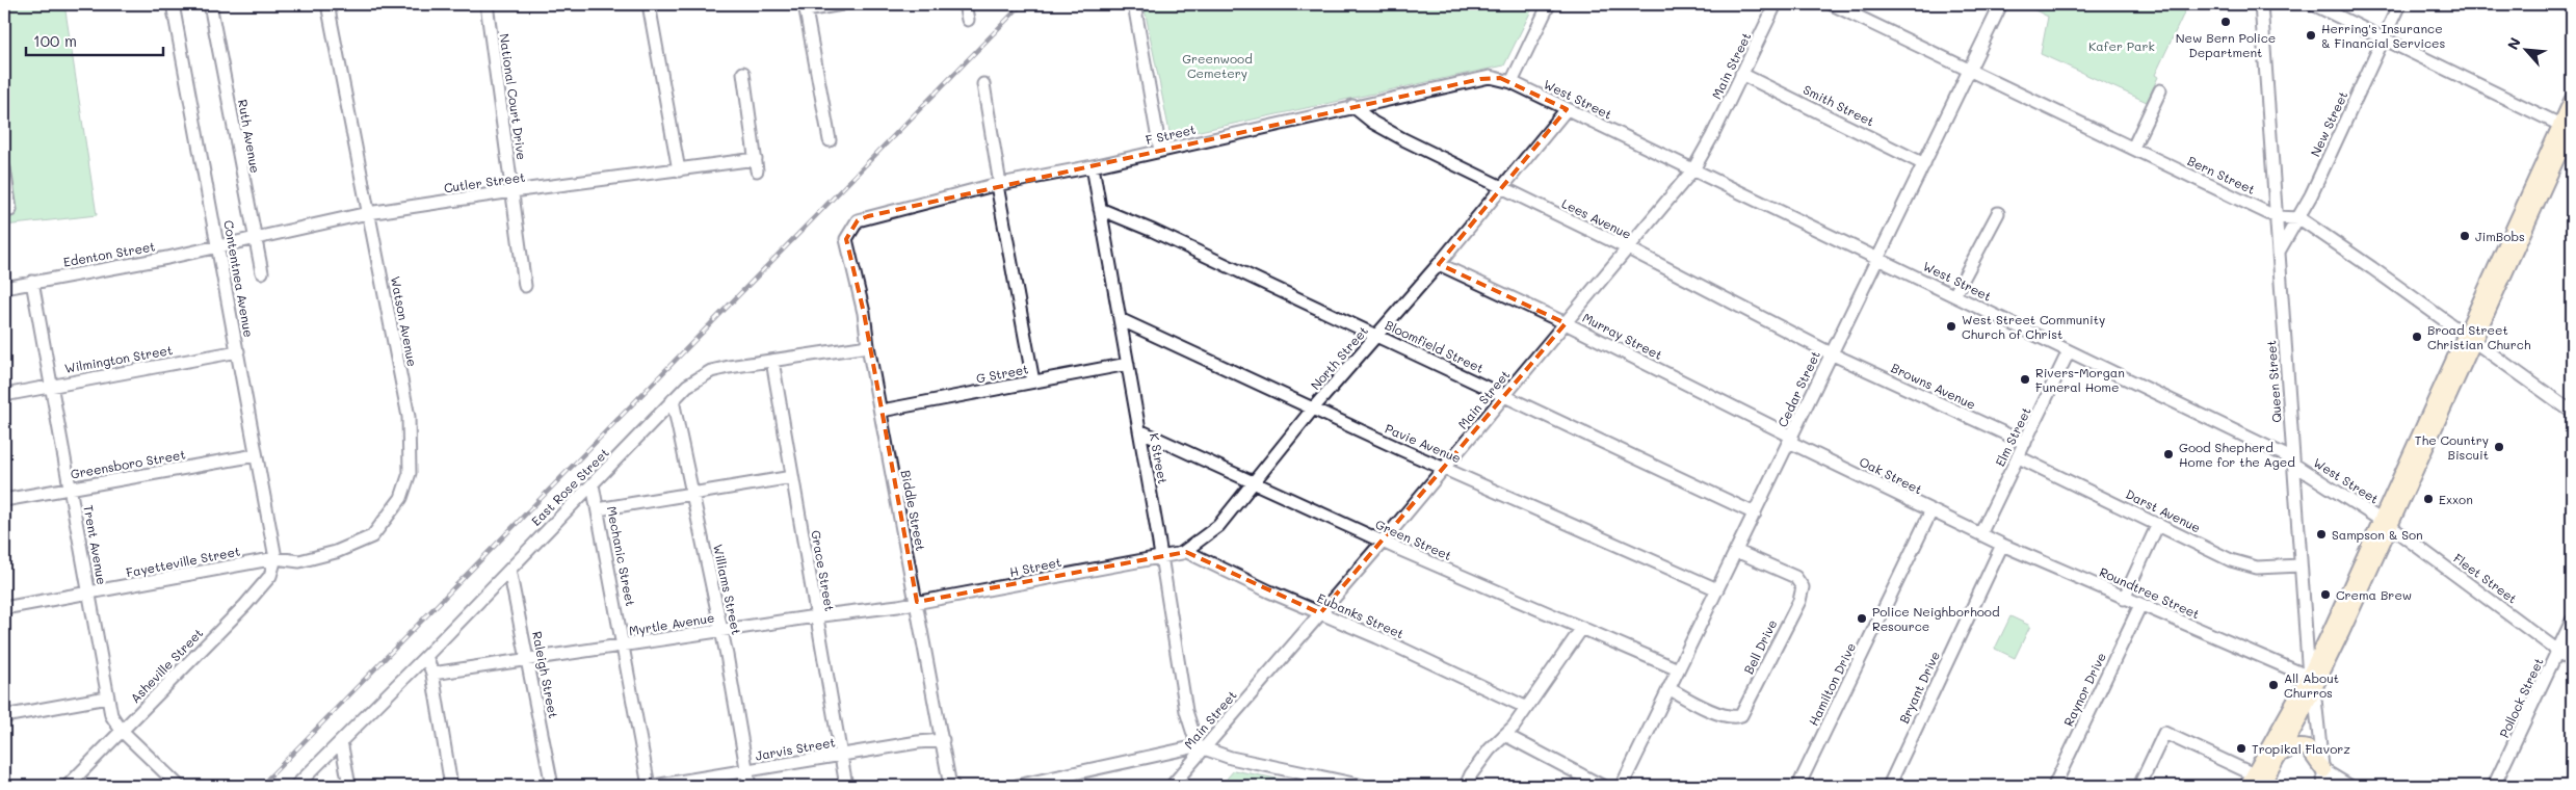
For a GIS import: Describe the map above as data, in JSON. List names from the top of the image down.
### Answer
{
  "streets": {
    "street": [
      "Main Street",
      "National Court Drive",
      "West Street",
      "Smith Street",
      "New Street",
      "F Street",
      "Ruth Avenue",
      "Bern Street",
      "Cutler Street",
      "Lees Avenue",
      "Edenton Street",
      "Contentnea Avenue",
      "Watson Avenue",
      "Murray Street",
      "Bloomfield Street",
      "North Street",
      "Wilmington Street",
      "G Street",
      "Queen Street",
      "Browns Avenue",
      "Cedar Street",
      "Elm Street",
      "Pavie Avenue",
      "K Street",
      "Greensboro Street",
      "Oak Street",
      "East Rose Street",
      "Biddle Street",
      "Darst Avenue",
      "Green Street",
      "Trent Avenue",
      "Mechanic Street",
      "Fayetteville Street",
      "H Street",
      "Grace Street",
      "Fleet Street",
      "Williams Street",
      "Roundtree Street",
      "Eubanks Street",
      "Myrtle Avenue",
      "Bell Drive",
      "Asheville Street",
      "Raleigh Street",
      "Hamilton Drive",
      "Bryant Drive",
      "Raynor Drive",
      "Pollock Street",
      "Jarvis Street"
    ]
  },
  "crossings": [
    ["Main Street", "West Street"],
    ["Main Street", "Smith Street"],
    ["Main Street", "Lees Avenue"],
    ["Main Street", "Murray Street"],
    ["Main Street", "Bloomfield Street"],
    ["Main Street", "Pavie Avenue"],
    ["Main Street", "K Street"],
    ["Main Street", "Green Street"],
    ["Main Street", "Eubanks Street"],
    ["National Court Drive", "Cutler Street"],
    ["West Street", "F Street"],
    ["West Street", "North Street"],
    ["West Street", "Queen Street"],
    ["West Street", "Cedar Street"],
    ["West Street", "Elm Street"],
    ["West Street", "Fleet Street"],
    ["Smith Street", "Cedar Street"],
    ["New Street", "Bern Street"],
    ["New Street", "Queen Street"],
    ["F Street", "Lees Avenue"],
    ["F Street", "K Street"],
    ["F Street", "Biddle Street"],
    ["Ruth Avenue", "Cutler Street"],
    ["Bern Street", "Queen Street"],
    ["Bern Street", "Cedar Street"],
    ["Cutler Street", "Edenton Street"],
    ["Cutler Street", "Contentnea Avenue"],
    ["Cutler Street", "Watson Avenue"],
    ["Lees Avenue", "North Street"],
    ["Lees Avenue", "Browns Avenue"],
    ["Lees Avenue", "Cedar Street"],
    ["Edenton Street", "Contentnea Avenue"],
    ["Edenton Street", "Trent Avenue"],
    ["Contentnea Avenue", "Watson Avenue"],
    ["Contentnea Avenue", "Wilmington Street"],
    ["Contentnea Avenue", "Greensboro Street"],
    ["Contentnea Avenue", "Fayetteville Street"],
    ["Contentnea Avenue", "Asheville Street"],
    ["Watson Avenue", "Fayetteville Street"],
    ["Watson Avenue", "Asheville Street"],
    ["Murray Street", "North Street"],
    ["Murray Street", "Cedar Street"],
    ["Murray Street", "Oak Street"],
    ["Bloomfield Street", "North Street"],
    ["Bloomfield Street", "Cedar Street"],
    ["Bloomfield Street", "K Street"],
    ["North Street", "Pavie Avenue"],
    ["North Street", "K Street"],
    ["North Street", "Green Street"],
    ["North Street", "H Street"],
    ["North Street", "Eubanks Street"],
    ["Wilmington Street", "Trent Avenue"],
    ["G Street", "K Street"],
    ["G Street", "Biddle Street"],
    ["Queen Street", "Darst Avenue"],
    ["Queen Street", "Roundtree Street"],
    ["Browns Avenue", "Cedar Street"],
    ["Browns Avenue", "Elm Street"],
    ["Cedar Street", "Pavie Avenue"],
    ["Cedar Street", "Oak Street"],
    ["Cedar Street", "Green Street"],
    ["Cedar Street", "Bell Drive"],
    ["Elm Street", "Oak Street"],
    ["Elm Street", "Darst Avenue"],
    ["Elm Street", "Roundtree Street"],
    ["Pavie Avenue", "K Street"],
    ["K Street", "Green Street"],
    ["K Street", "H Street"],
    ["Greensboro Street", "Trent Avenue"],
    ["Oak Street", "Roundtree Street"],
    ["Oak Street", "Hamilton Drive"],
    ["East Rose Street", "Biddle Street"],
    ["East Rose Street", "Mechanic Street"],
    ["East Rose Street", "Grace Street"],
    ["East Rose Street", "Williams Street"],
    ["East Rose Street", "Raleigh Street"],
    ["Biddle Street", "H Street"],
    ["Biddle Street", "Myrtle Avenue"],
    ["Biddle Street", "Jarvis Street"],
    ["Trent Avenue", "Fayetteville Street"],
    ["Trent Avenue", "Asheville Street"],
    ["Mechanic Street", "Myrtle Avenue"],
    ["Fayetteville Street", "Asheville Street"],
    ["H Street", "Myrtle Avenue"],
    ["Grace Street", "Myrtle Avenue"],
    ["Grace Street", "Jarvis Street"],
    ["Fleet Street", "Pollock Street"],
    ["Williams Street", "Myrtle Avenue"],
    ["Williams Street", "Jarvis Street"],
    ["Roundtree Street", "Bryant Drive"],
    ["Roundtree Street", "Raynor Drive"],
    ["Myrtle Avenue", "Raleigh Street"]
  ],
  "parks": ["Kafer Park", "Greenwood Cemetery"],
  "places": [
    "New Bern Police Department",
    "Herring's Insurance & Financial Services",
    "JimBobs",
    "West Street Community Church of Christ",
    "Broad Street Christian Church",
    "Rivers-Morgan Funeral Home",
    "The Country Biscuit",
    "Good Shepherd Home for the Aged",
    "Exxon",
    "Sampson & Son",
    "Crema Brew",
    "Police Neighborhood Resource",
    "All About Churros",
    "Tropikal Flavorz"
  ],
  "scale_bar": "100 m",
  "north": "top left"
}
